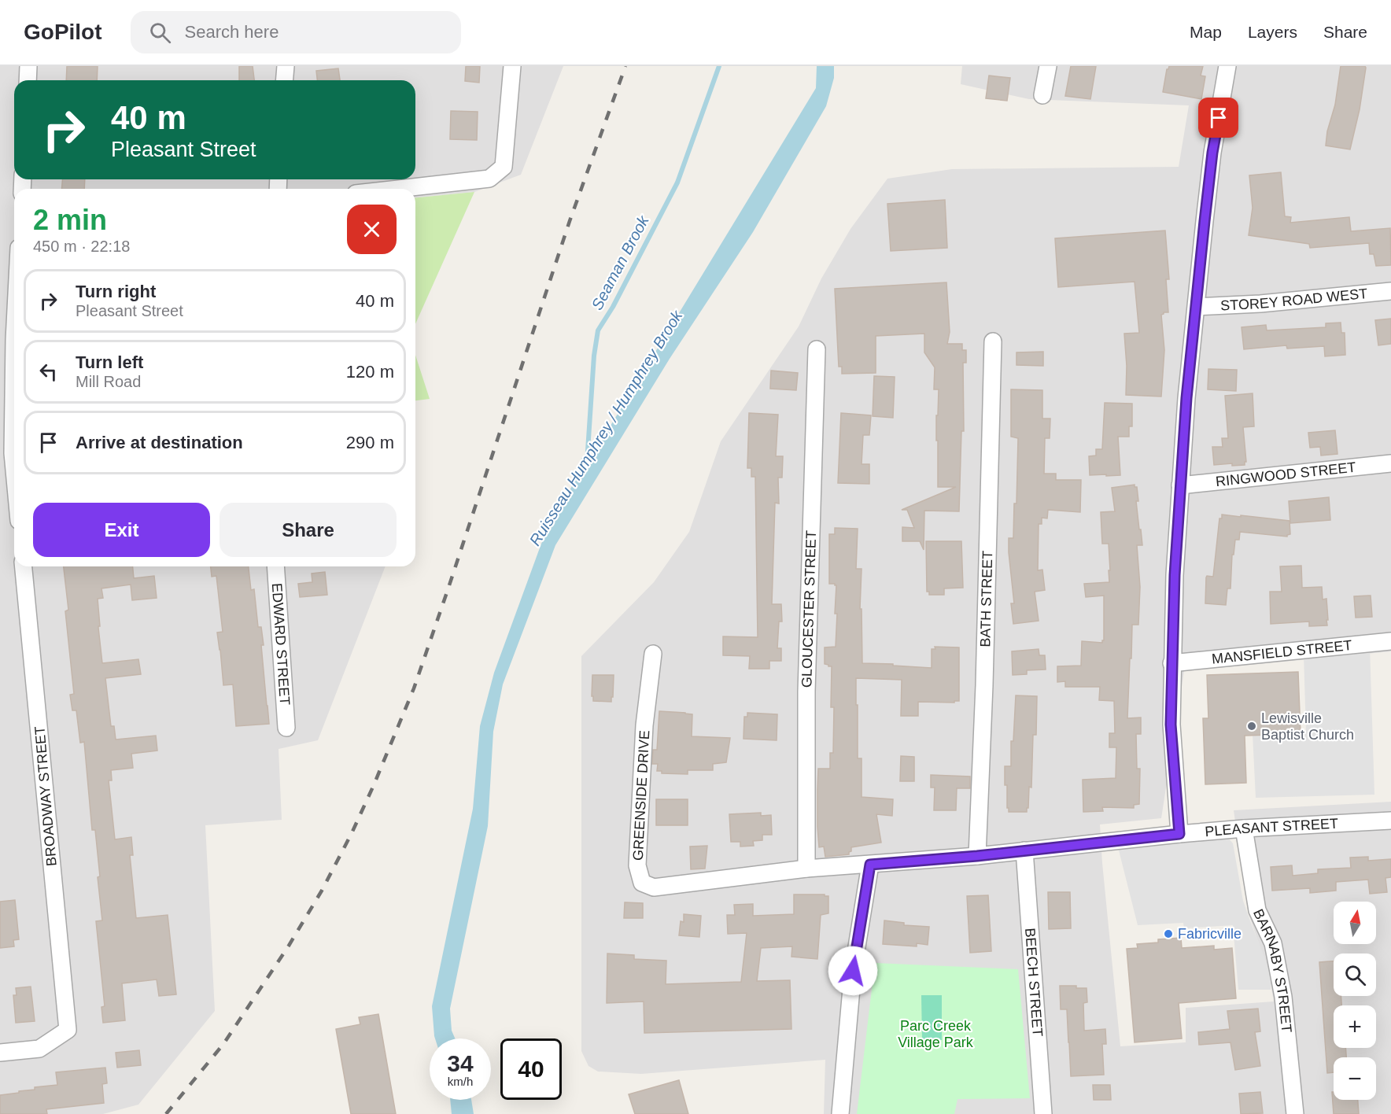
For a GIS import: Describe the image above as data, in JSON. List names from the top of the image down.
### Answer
{
  "streets": {
    "street": [
      "STOREY ROAD WEST",
      "RINGWOOD STREET",
      "BATH STREET",
      "GLOUCESTER STREET",
      "EDWARD STREET",
      "MANSFIELD STREET",
      "GREENSIDE DRIVE",
      "BROADWAY STREET",
      "PLEASANT STREET",
      "BARNABY STREET",
      "BEECH STREET"
    ]
  },
  "crossings": [
    ["BATH STREET", "PLEASANT STREET"],
    ["GLOUCESTER STREET", "GREENSIDE DRIVE"],
    ["GLOUCESTER STREET", "PLEASANT STREET"],
    ["GREENSIDE DRIVE", "PLEASANT STREET"],
    ["PLEASANT STREET", "BARNABY STREET"],
    ["PLEASANT STREET", "BEECH STREET"]
  ],
  "water": ["Seaman Brook", "Ruisseau Humphrey / Humphrey Brook"],
  "parks": ["Parc Creek Village Park"],
  "places": ["Lewisville Baptist Church", "Fabricville"],
  "north": "top",
  "page": {
    "header": "GoPilot",
    "search": "Search here",
    "nav": ["Map", "Layers", "Share"],
    "turn": ["40 m", "Pleasant Street"],
    "heading": ["2 min", "450 m · 22:18"],
    "list": [
      {
        "name": "Turn right",
        "note": "Pleasant Street",
        "value": "40 m"
      },
      {
        "name": "Turn left",
        "note": "Mill Road",
        "value": "120 m"
      },
      {
        "name": "Arrive at destination",
        "value": "290 m"
      }
    ],
    "buttons": ["Exit", "Share"],
    "map_buttons": ["+", "−"],
    "speed": "34 km/h",
    "limit": "40"
  }
}
